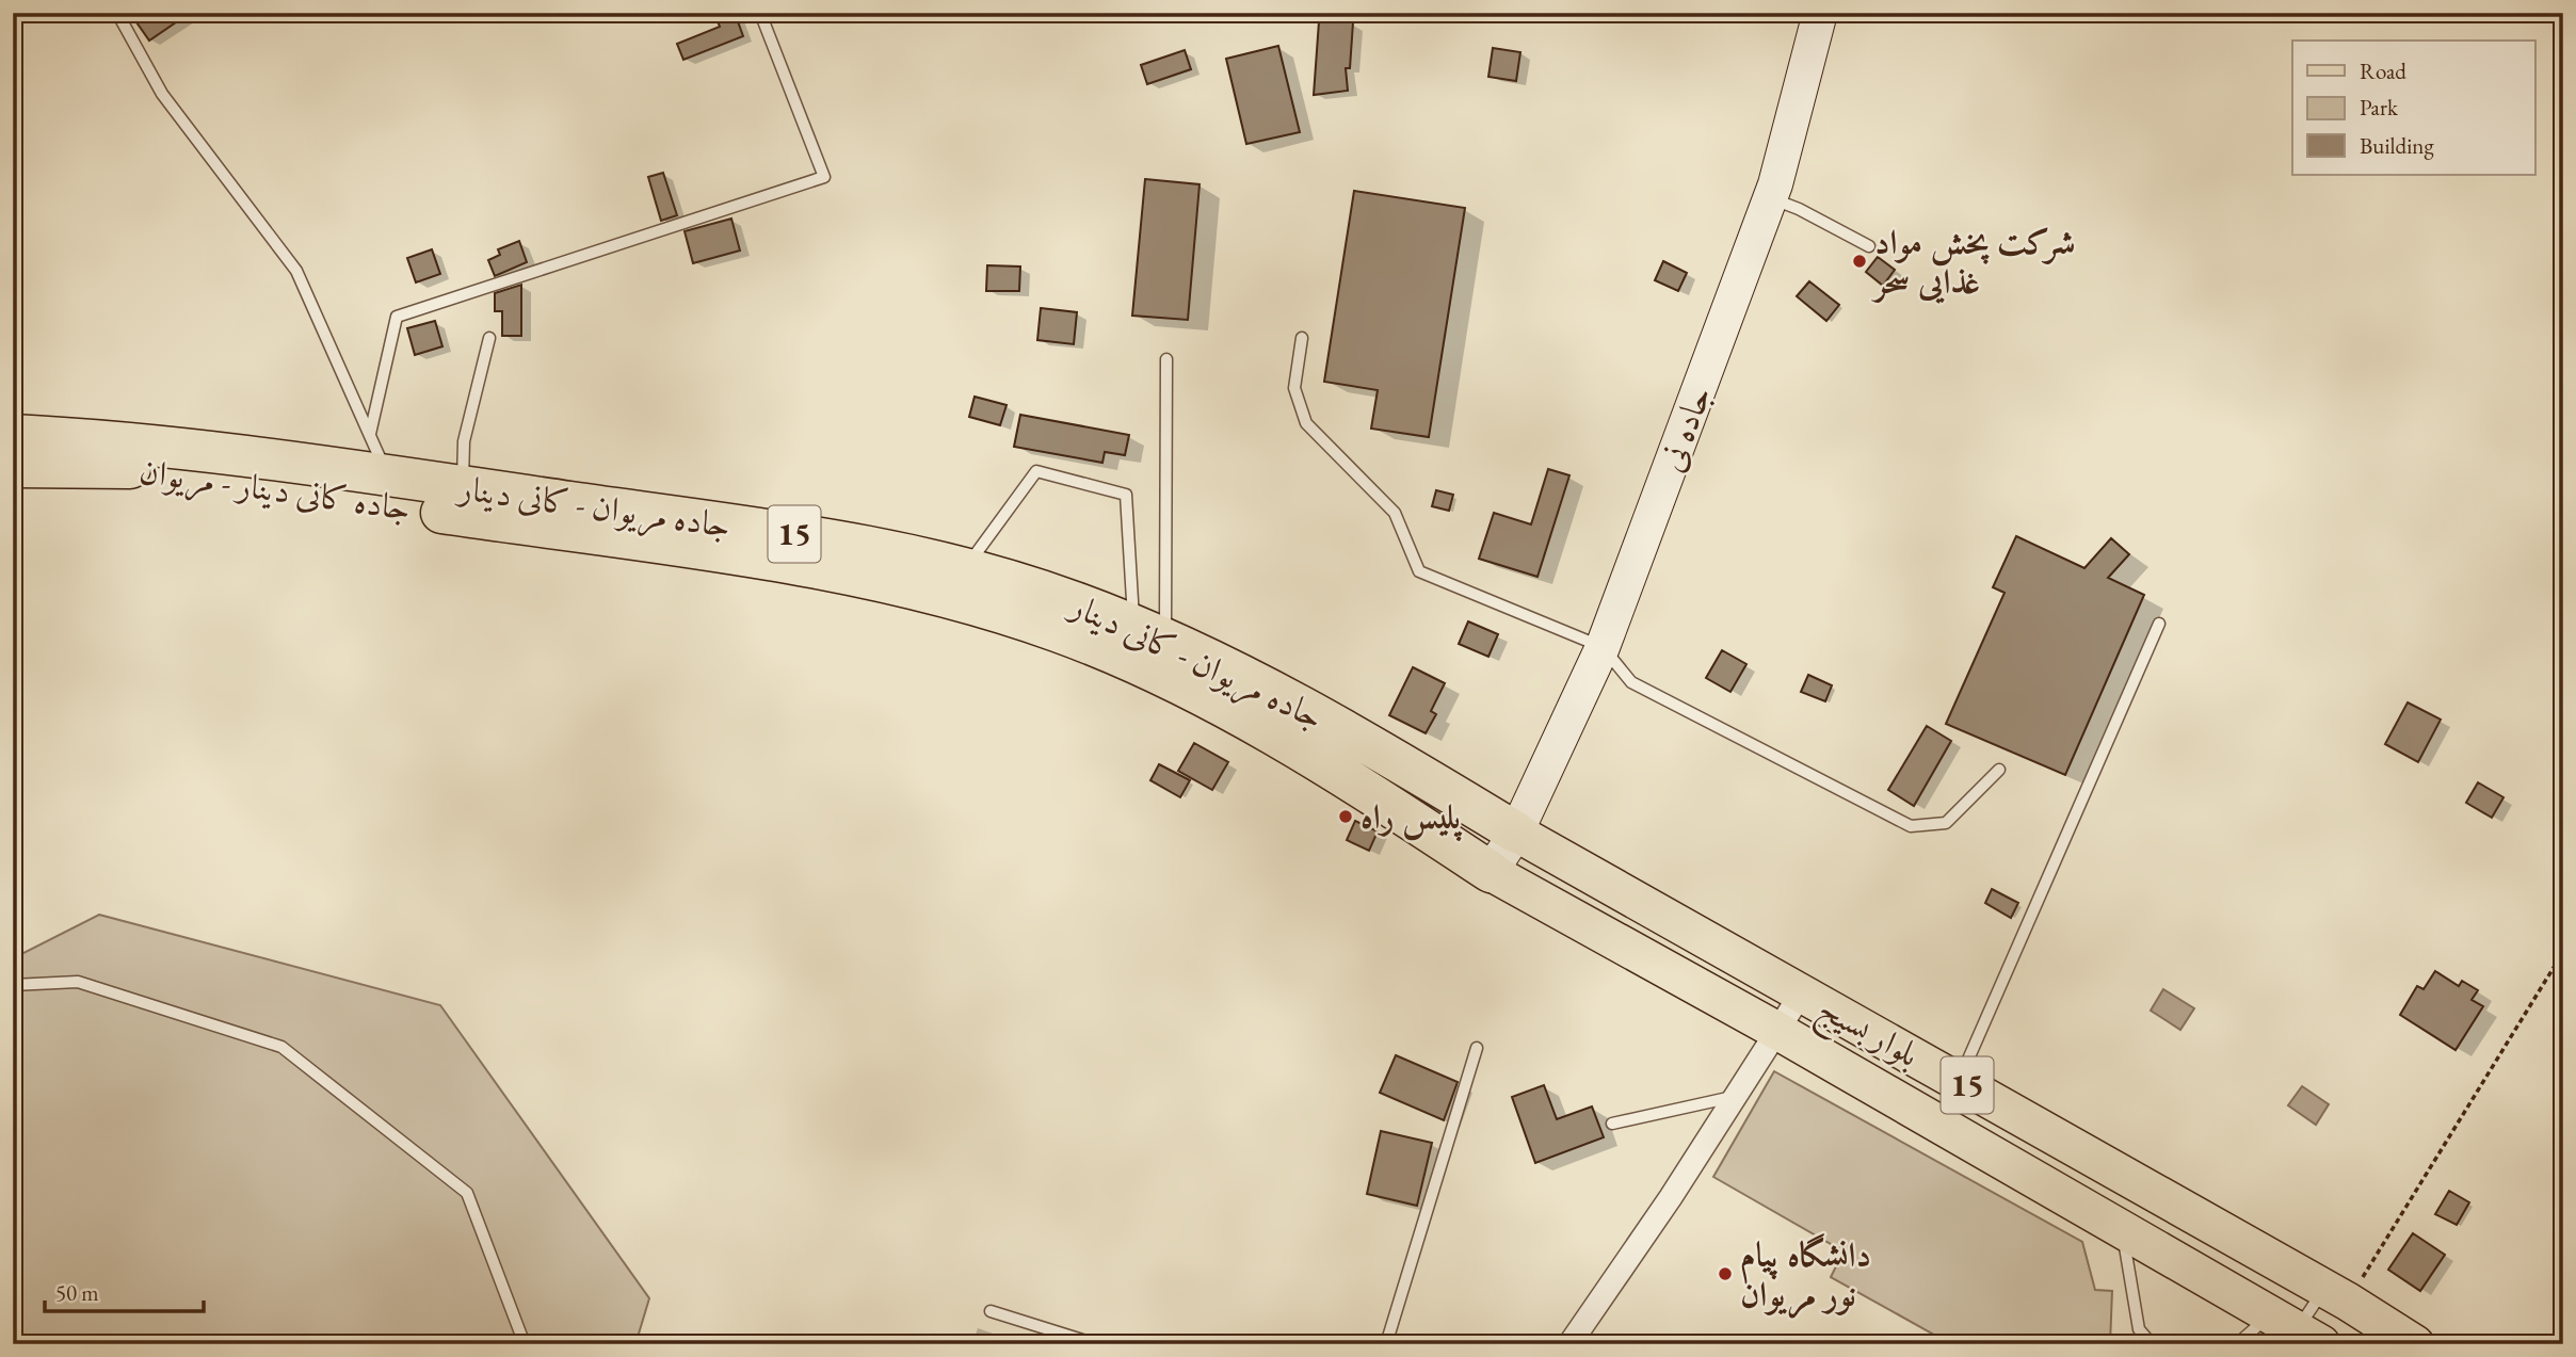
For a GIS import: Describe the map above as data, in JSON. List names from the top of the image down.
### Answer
{
  "streets": {
    "highway": ["جاده کانی دینار - مریوان", "جاده مریوان - کانی دینار", "15"],
    "main road": ["جاده نی", "بلوار بسیج"]
  },
  "crossings": [
    ["جاده نی", "جاده کانی دینار - مریوان"],
    ["جاده نی", "جاده مریوان - کانی دینار"],
    ["جاده نی", "بلوار بسیج"],
    ["جاده کانی دینار - مریوان", "بلوار بسیج"],
    ["جاده مریوان - کانی دینار", "بلوار بسیج"]
  ],
  "places": ["شرکت پخش مواد غذایی سحر", "پلیس راه", "دانشگاه پیام نور مریوان"],
  "legend": ["Road", "Park", "Building"],
  "scale_bar": "50 m"
}
